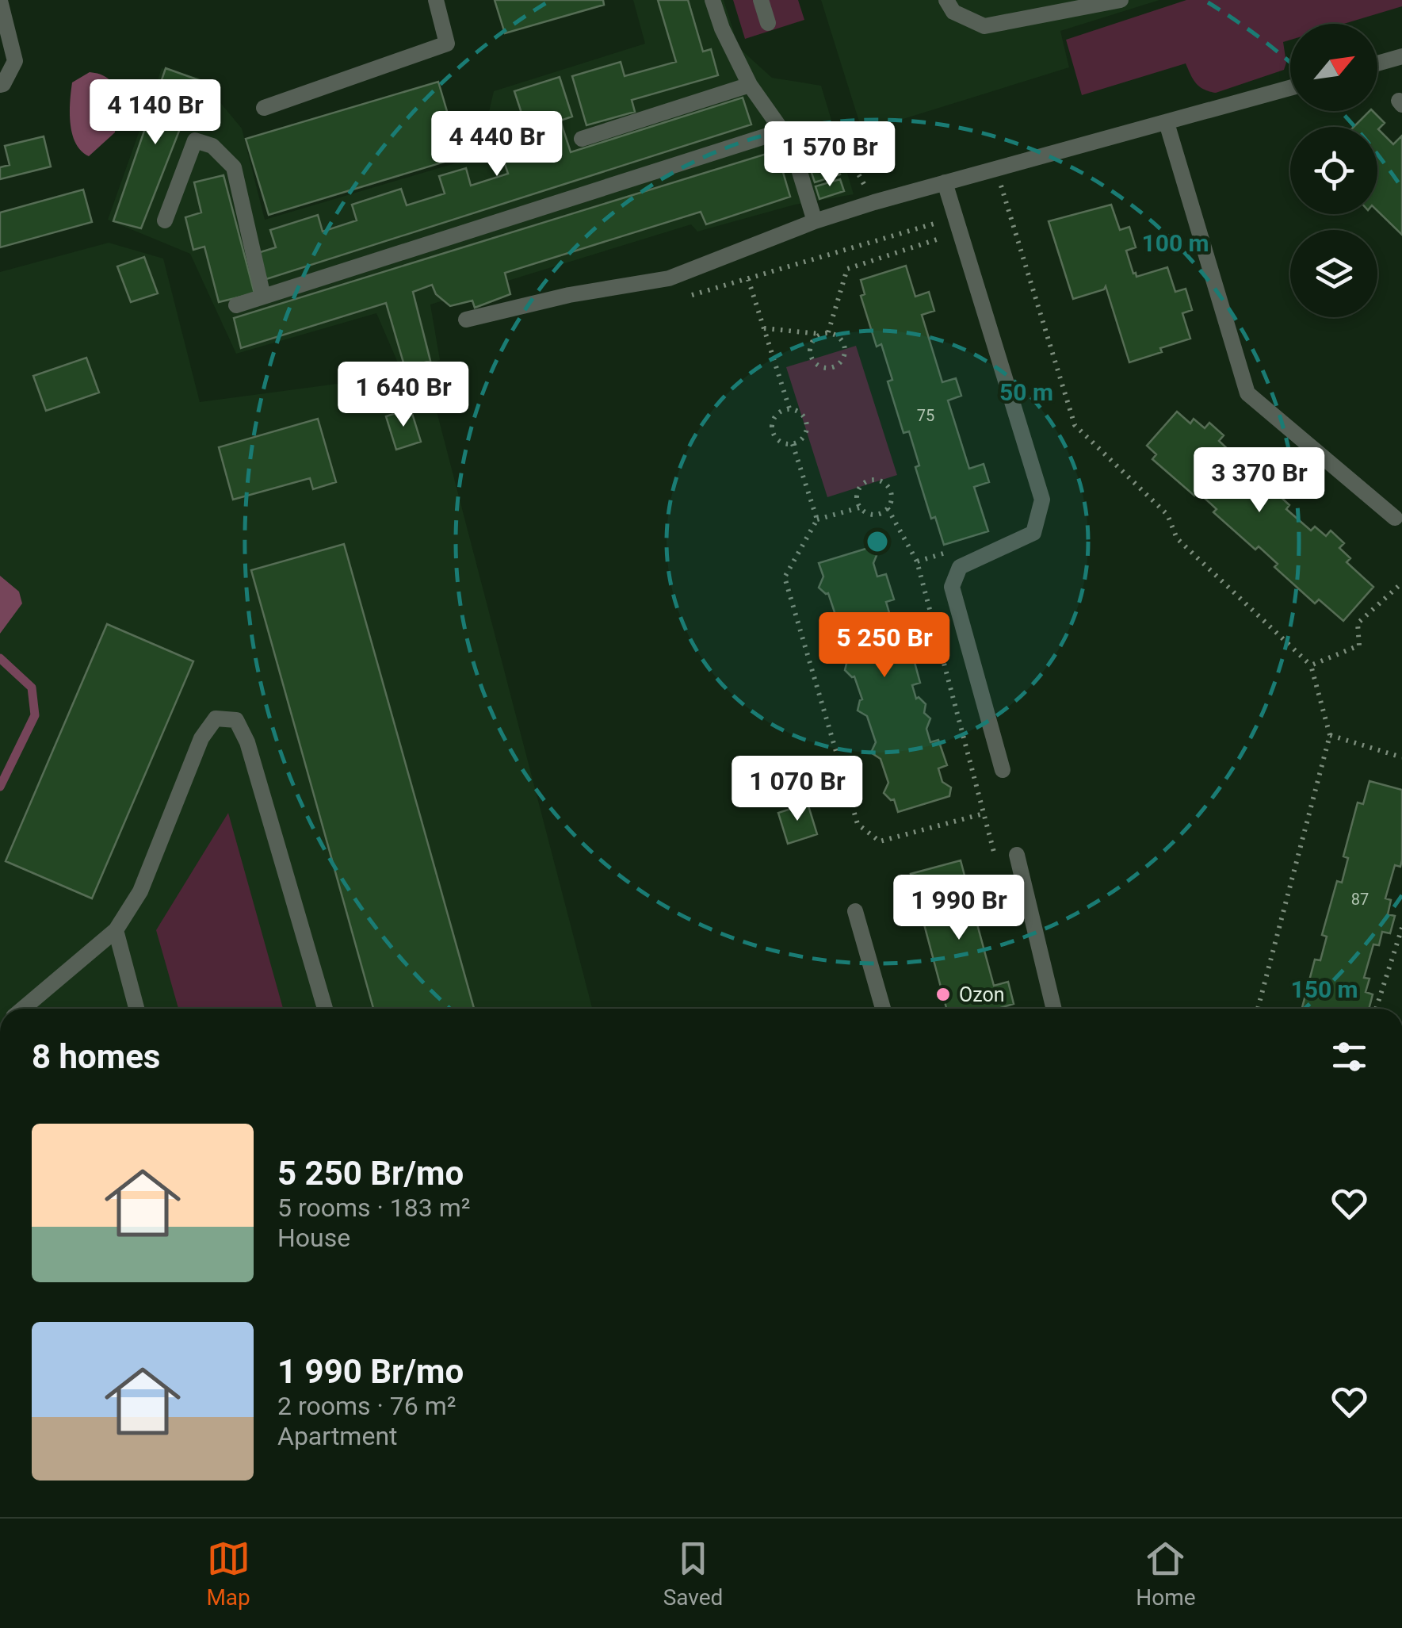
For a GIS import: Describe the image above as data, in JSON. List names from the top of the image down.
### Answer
{
  "places": ["Ozon"],
  "house_numbers": ["75", "87"],
  "north": "top right",
  "page": {
    "price": [
      "4 140 Br",
      "4 440 Br",
      "1 570 Br",
      "1 640 Br",
      "3 370 Br",
      "5 250 Br",
      "1 070 Br",
      "1 990 Br"
    ],
    "heading": "8 homes",
    "list": [
      {
        "name": "5 250 Br/mo",
        "note": "5 rooms · 183 m² · House"
      },
      {
        "name": "1 990 Br/mo",
        "note": "2 rooms · 76 m² · Apartment"
      }
    ],
    "tabs": ["Map", "Saved", "Home"]
  },
  "rings": ["100 m", "50 m", "150 m"]
}
